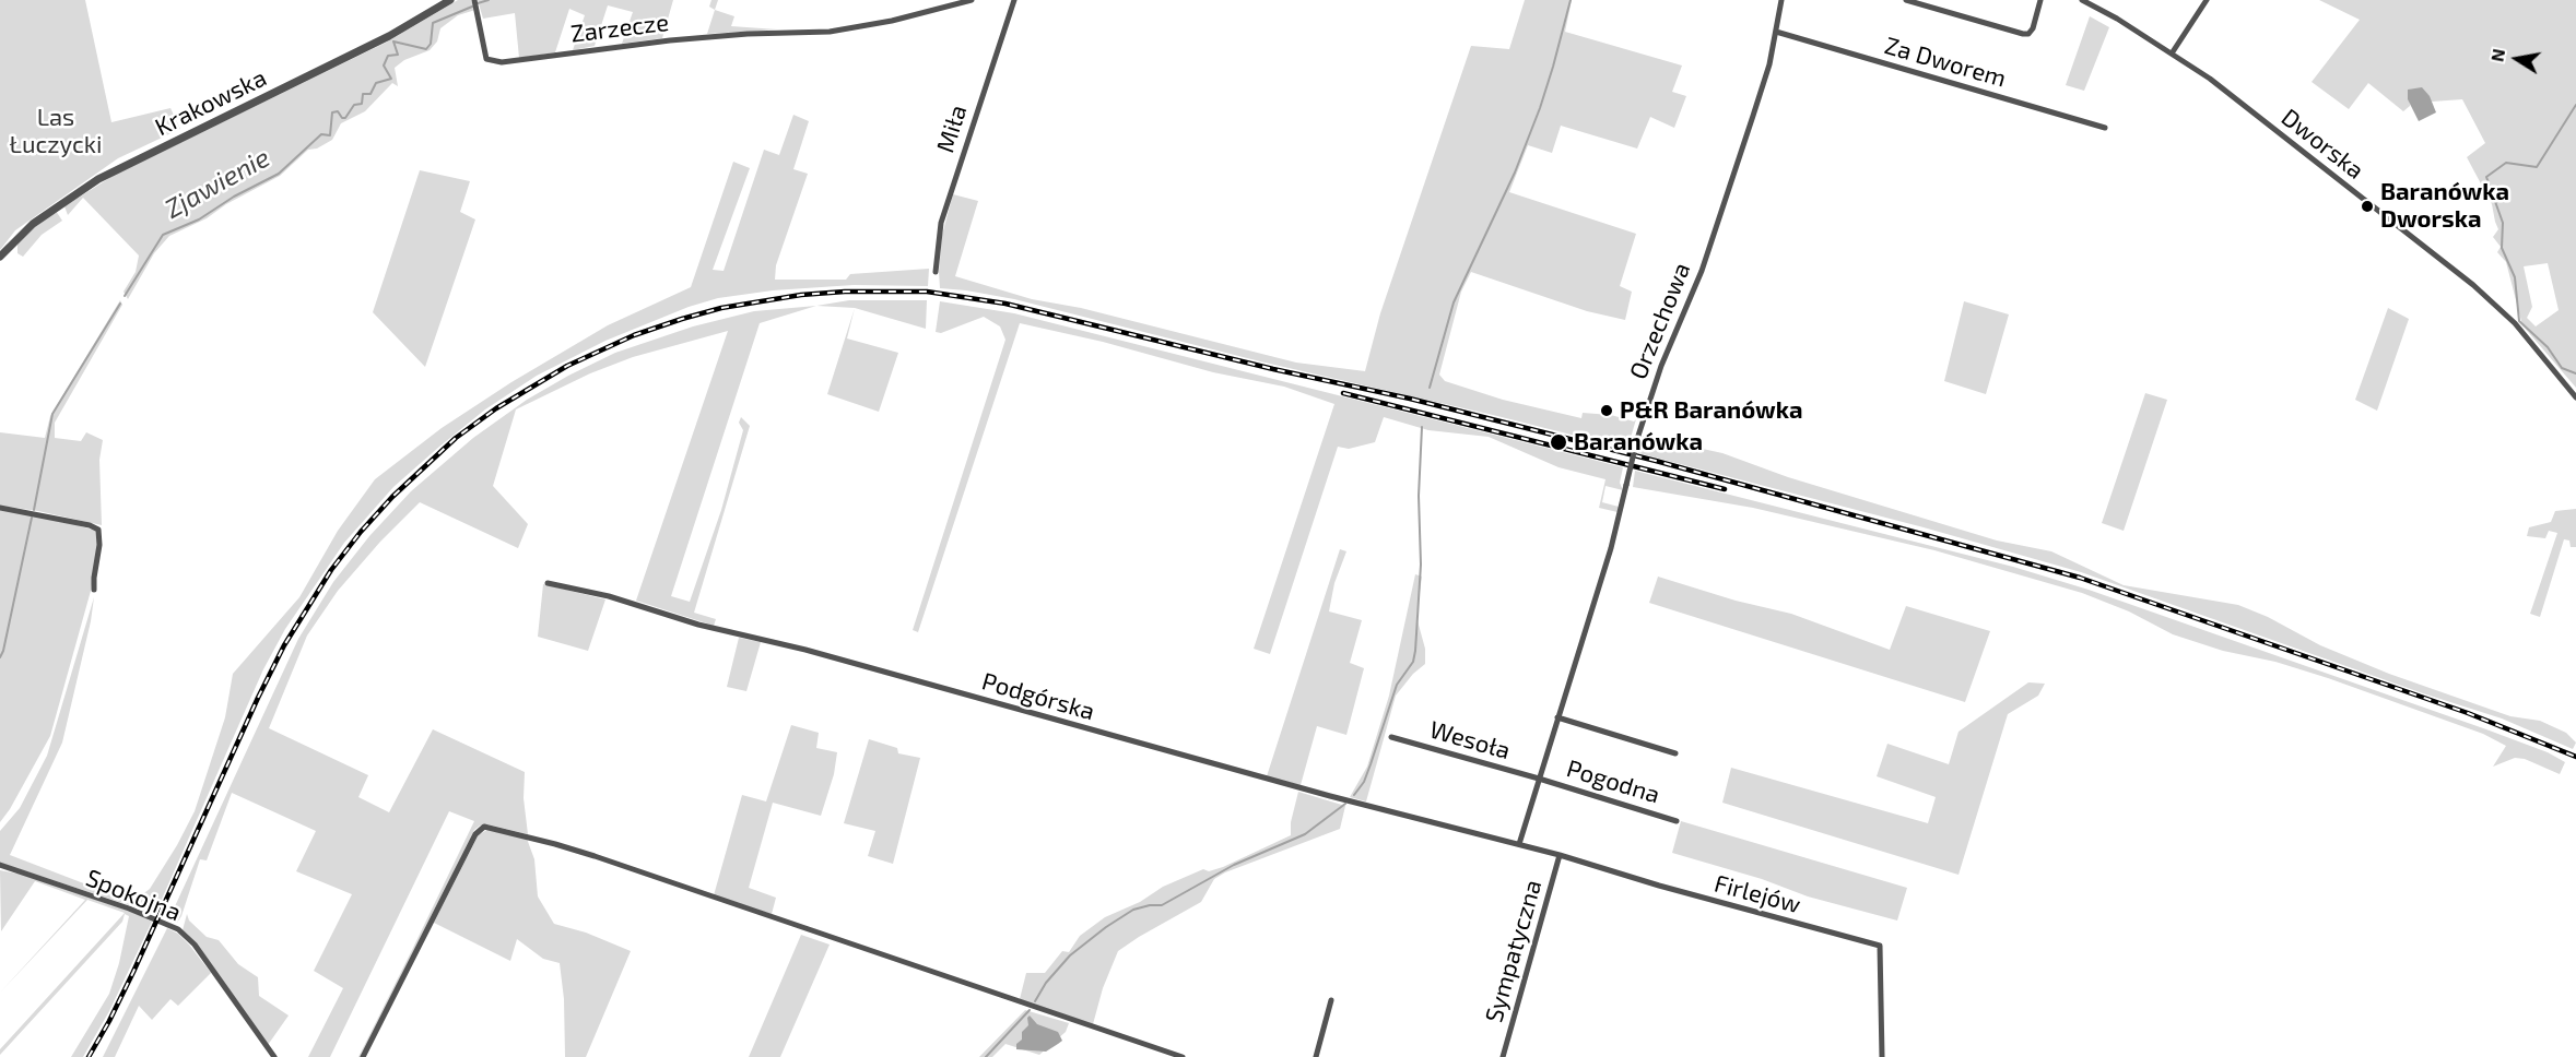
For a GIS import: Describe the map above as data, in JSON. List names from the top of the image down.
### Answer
{
  "streets": {
    "street": [
      "Zarzecze",
      "Za Dworem",
      "Krakowska",
      "Miła",
      "Dworska",
      "Orzechowa",
      "Podgórska",
      "Wesoła",
      "Pogodna",
      "Firlejów",
      "Spokojna",
      "Sympatyczna"
    ]
  },
  "crossings": [
    ["Za Dworem", "Orzechowa"],
    ["Orzechowa", "Podgórska"],
    ["Orzechowa", "Wesoła"],
    ["Orzechowa", "Pogodna"],
    ["Orzechowa", "Firlejów"],
    ["Podgórska", "Firlejów"],
    ["Wesoła", "Pogodna"],
    ["Firlejów", "Sympatyczna"]
  ],
  "water": ["Zjawienie"],
  "parks": ["Las Łuczycki"],
  "places": ["Baranówka Dworska", "P&R Baranówka", "Baranówka"],
  "north": "left"
}
